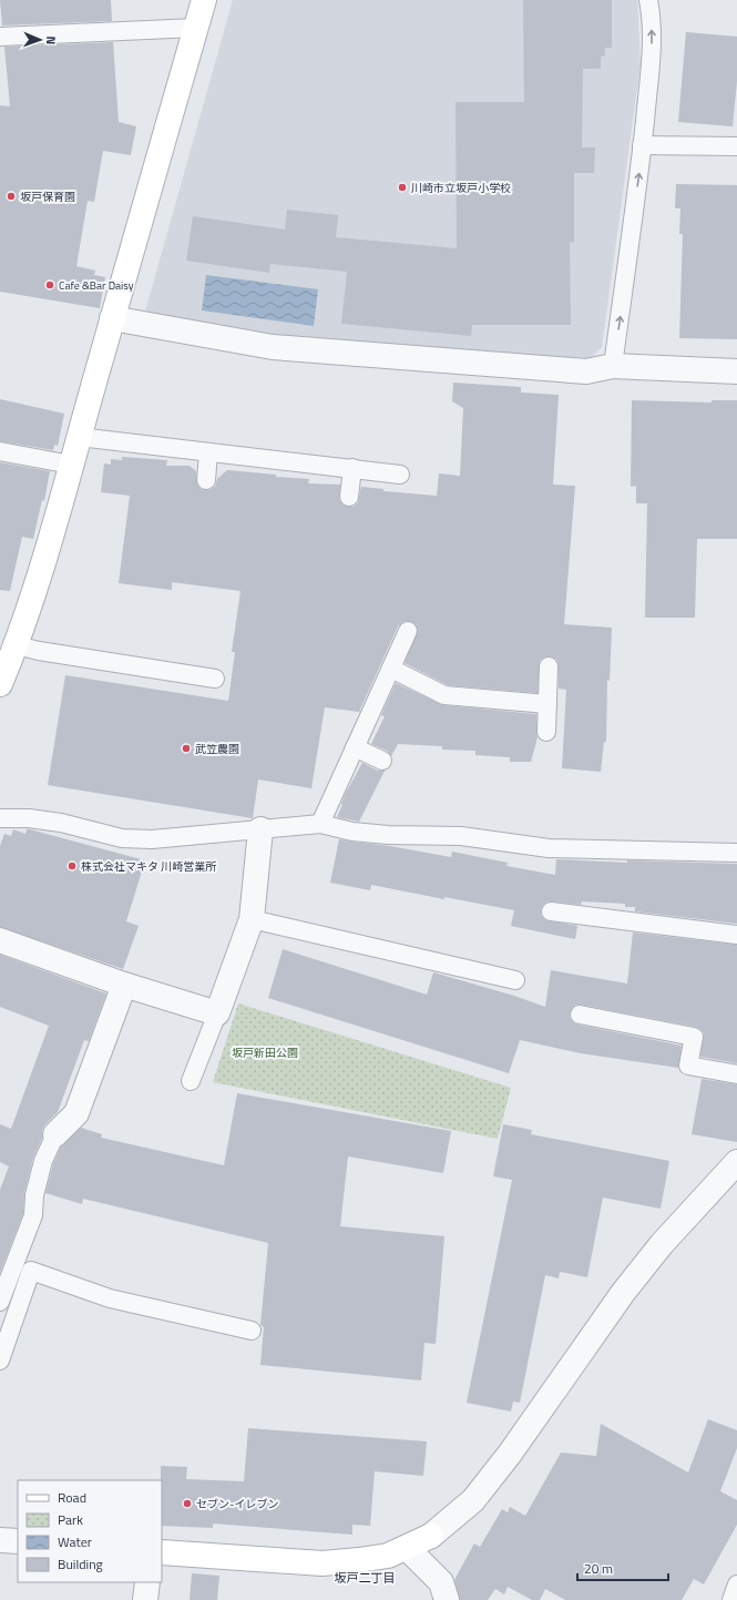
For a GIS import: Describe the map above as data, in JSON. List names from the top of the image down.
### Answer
{
  "districts": ["坂戸二丁目"],
  "parks": ["坂戸新田公園"],
  "places": [
    "川崎市立坂戸小学校",
    "坂戸保育園",
    "Cafe &Bar Daisy",
    "武笠農園",
    "株式会社マキタ 川崎営業所",
    "セブン-イレブン"
  ],
  "legend": [
    "Road",
    "Park",
    "Water",
    "Building"
  ],
  "scale_bar": "20 m",
  "north": "right"
}
